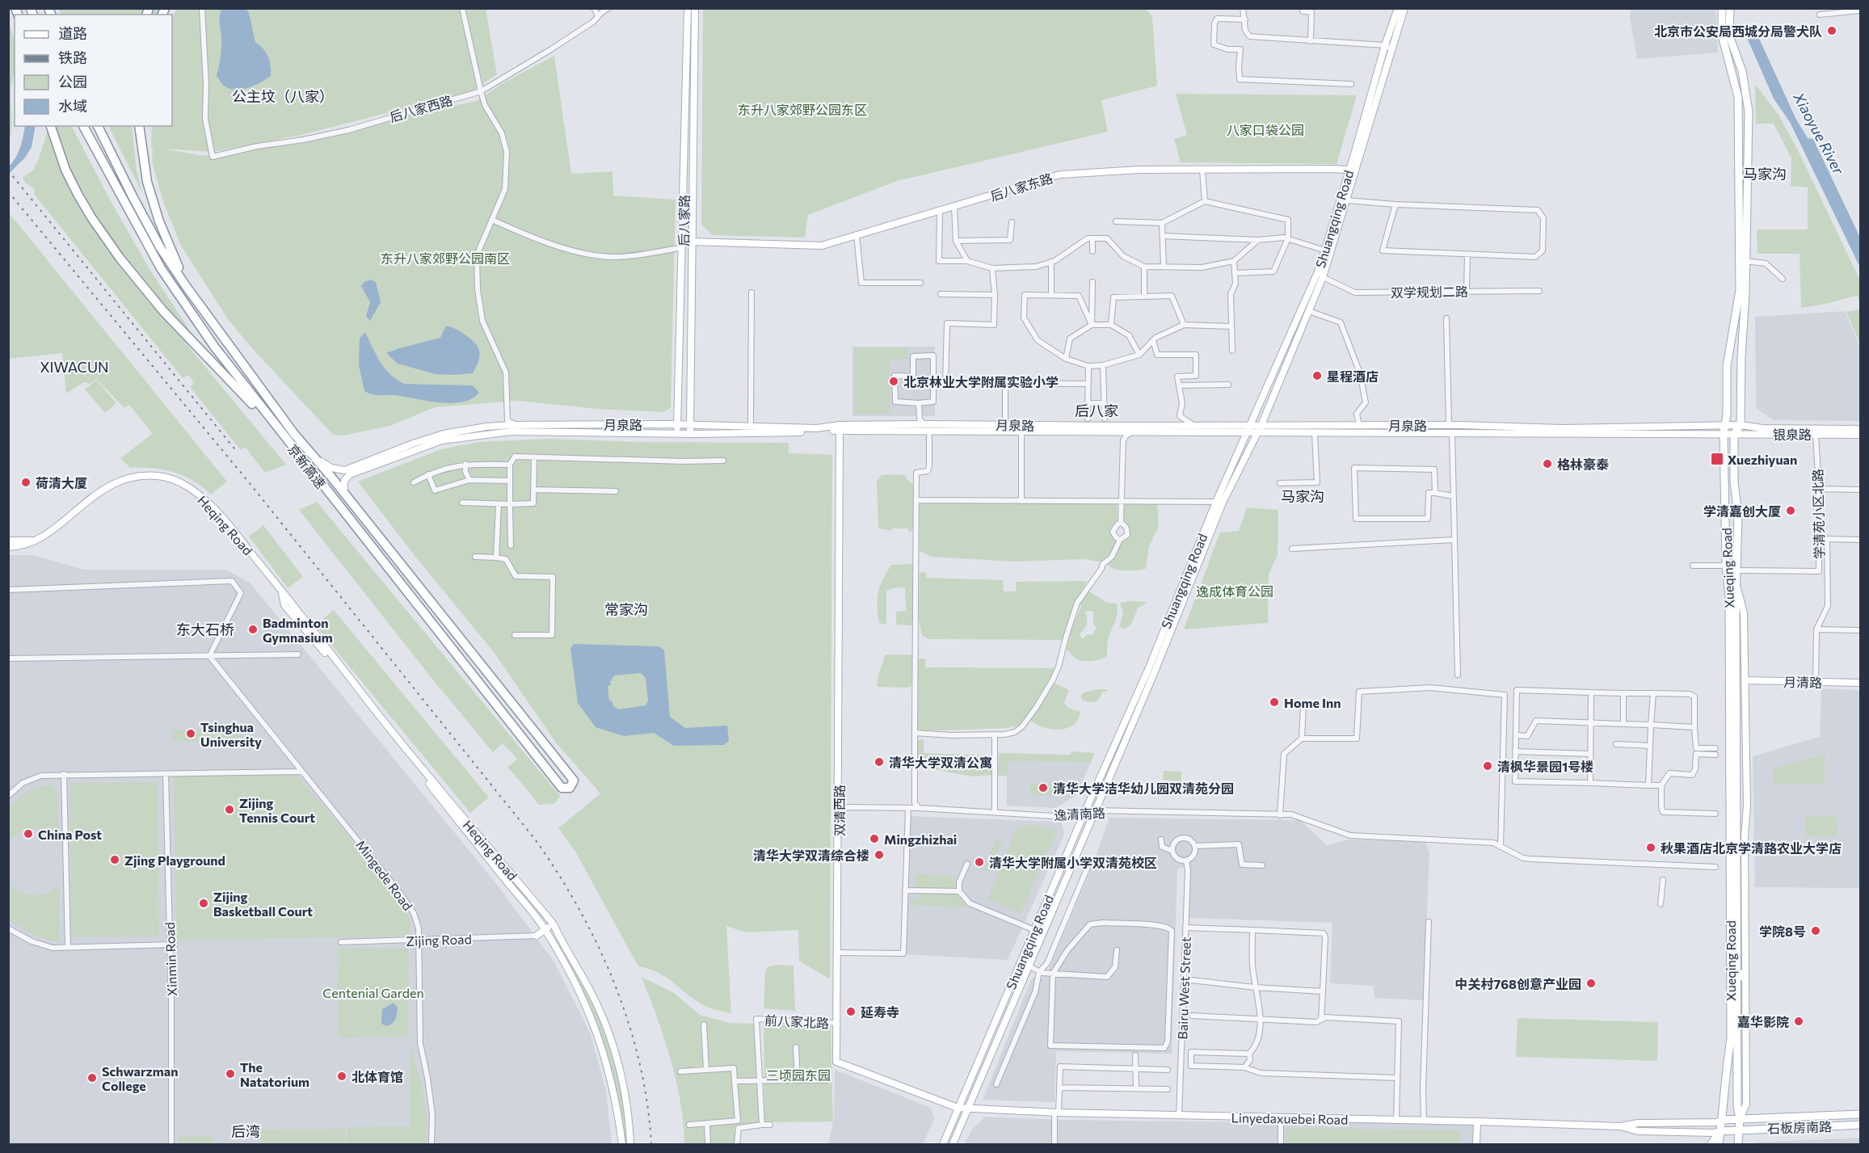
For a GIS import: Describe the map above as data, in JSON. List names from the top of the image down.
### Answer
{
  "streets": {
    "highway": ["京新高速"],
    "main road": [
      "后八家东路",
      "Shuangqing Road",
      "后八家路",
      "月泉路",
      "银泉路",
      "Heqing Road",
      "Xueqing Road",
      "月清路",
      "双清西路",
      "Linyedaxuebei Road",
      "石板房南路"
    ],
    "street": [
      "后八家西路",
      "双学规划二路",
      "学清苑小区北路",
      "逸清南路",
      "Mingede Road",
      "Zijing Road",
      "Xinmin Road",
      "Bairu West Street",
      "前八家北路"
    ]
  },
  "crossings": [
    ["后八家东路", "Shuangqing Road"],
    ["后八家东路", "后八家路"],
    ["Shuangqing Road", "双学规划二路"],
    ["Shuangqing Road", "月泉路"],
    ["Shuangqing Road", "双清西路"],
    ["Shuangqing Road", "逸清南路"],
    ["Shuangqing Road", "Linyedaxuebei Road"],
    ["后八家路", "月泉路"],
    ["月泉路", "银泉路"],
    ["月泉路", "京新高速"],
    ["月泉路", "Xueqing Road"],
    ["月泉路", "双清西路"],
    ["银泉路", "学清苑小区北路"],
    ["银泉路", "Xueqing Road"],
    ["学清苑小区北路", "Xueqing Road"],
    ["Xueqing Road", "月清路"],
    ["Xueqing Road", "Linyedaxuebei Road"],
    ["Xueqing Road", "石板房南路"],
    ["双清西路", "逸清南路"],
    ["双清西路", "前八家北路"],
    ["双清西路", "Linyedaxuebei Road"],
    ["Mingede Road", "Zijing Road"],
    ["Bairu West Street", "Linyedaxuebei Road"],
    ["Linyedaxuebei Road", "石板房南路"]
  ],
  "districts": [
    "公主坟（八家）",
    "马家沟",
    "XIWACUN",
    "后八家",
    "马家沟",
    "常家沟",
    "东大石桥",
    "后湾"
  ],
  "water": ["Xiaoyue River"],
  "parks": [
    "东升八家郊野公园东区",
    "八家口袋公园",
    "东升八家郊野公园南区",
    "逸成体育公园",
    "Centenial Garden",
    "三顷园东园"
  ],
  "places": {
    "other": [
      "北京市公安局西城分局警犬队",
      "星程酒店",
      "北京林业大学附属实验小学",
      "格林豪泰",
      "荷清大厦",
      "学清嘉创大厦",
      "Badminton Gymnasium",
      "Home Inn",
      "Tsinghua University",
      "清华大学双清公寓",
      "清枫华景园1号楼",
      "清华大学洁华幼儿园双清苑分园",
      "Zijing Tennis Court",
      "China Post",
      "Mingzhizhai",
      "秋果酒店北京学清路农业大学店",
      "清华大学双清综合楼",
      "Zjing Playground",
      "清华大学附属小学双清苑校区",
      "Zijing Basketball Court",
      "学院8号",
      "中关村768创意产业园",
      "延寿寺",
      "嘉华影院",
      "The Natatorium",
      "北体育馆",
      "Schwarzman College"
    ],
    "transit": ["Xuezhiyuan"]
  },
  "legend": [
    "道路",
    "铁路",
    "公园",
    "水域"
  ]
}
